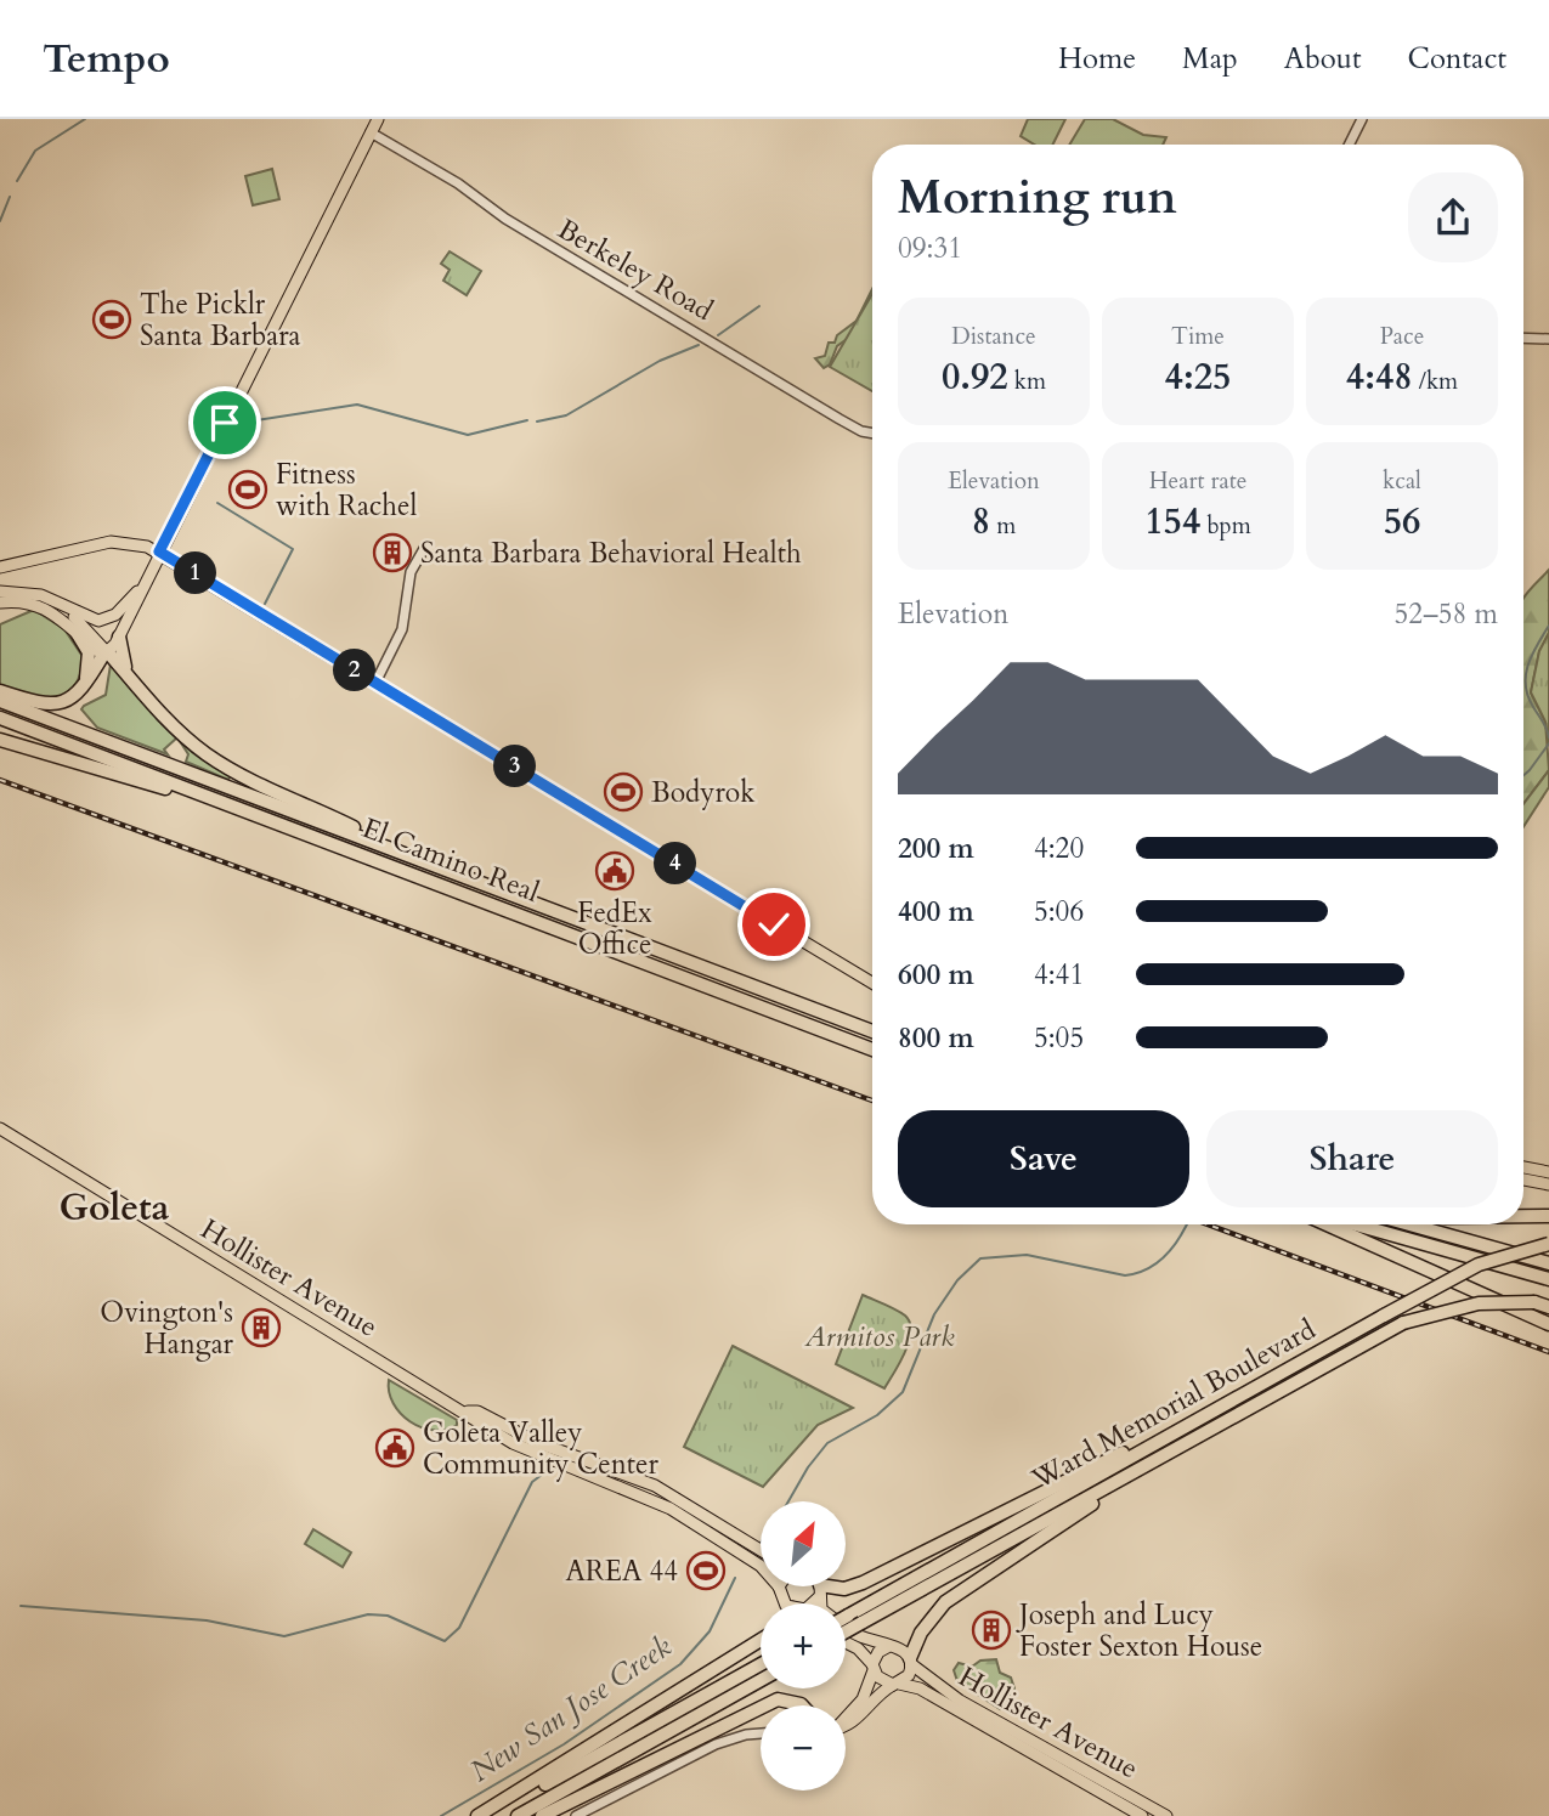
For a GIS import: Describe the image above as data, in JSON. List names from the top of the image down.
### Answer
{
  "streets": {
    "highway": ["El Camino Real", "Ward Memorial Boulevard"],
    "main road": ["Hollister Avenue"],
    "street": ["Berkeley Road"]
  },
  "districts": ["Goleta"],
  "water": ["New San Jose Creek"],
  "parks": ["Armitos Park"],
  "places": {
    "sports": [
      "The Picklr Santa Barbara",
      "Fitness with Rachel",
      "Bodyrok",
      "AREA 44"
    ],
    "building": ["Santa Barbara Behavioral Health", "Ovington's Hangar", "Joseph and Lucy Foster Sexton House"],
    "public building": ["FedEx Office", "Goleta Valley Community Center"]
  },
  "north": "top right",
  "page": {
    "header": "Tempo",
    "nav": [
      "Home",
      "Map",
      "About",
      "Contact"
    ],
    "heading": ["Morning run", "09:31"],
    "stats": [
      ["Distance", "0.92 km"],
      ["Time", "4:25"],
      ["Pace", "4:48 /km"],
      ["Elevation", "8 m"],
      ["Heart rate", "154 bpm"],
      ["kcal", "56"]
    ],
    "pins": [
      "1",
      "2",
      "3",
      "4"
    ],
    "chart": ["Elevation", "52–58 m"],
    "list": [
      {
        "name": "200 m",
        "note": "4:20"
      },
      {
        "name": "400 m",
        "note": "5:06"
      },
      {
        "name": "600 m",
        "note": "4:41"
      },
      {
        "name": "800 m",
        "note": "5:05"
      }
    ],
    "buttons": ["Save", "Share"],
    "map_buttons": ["+", "−"]
  }
}
